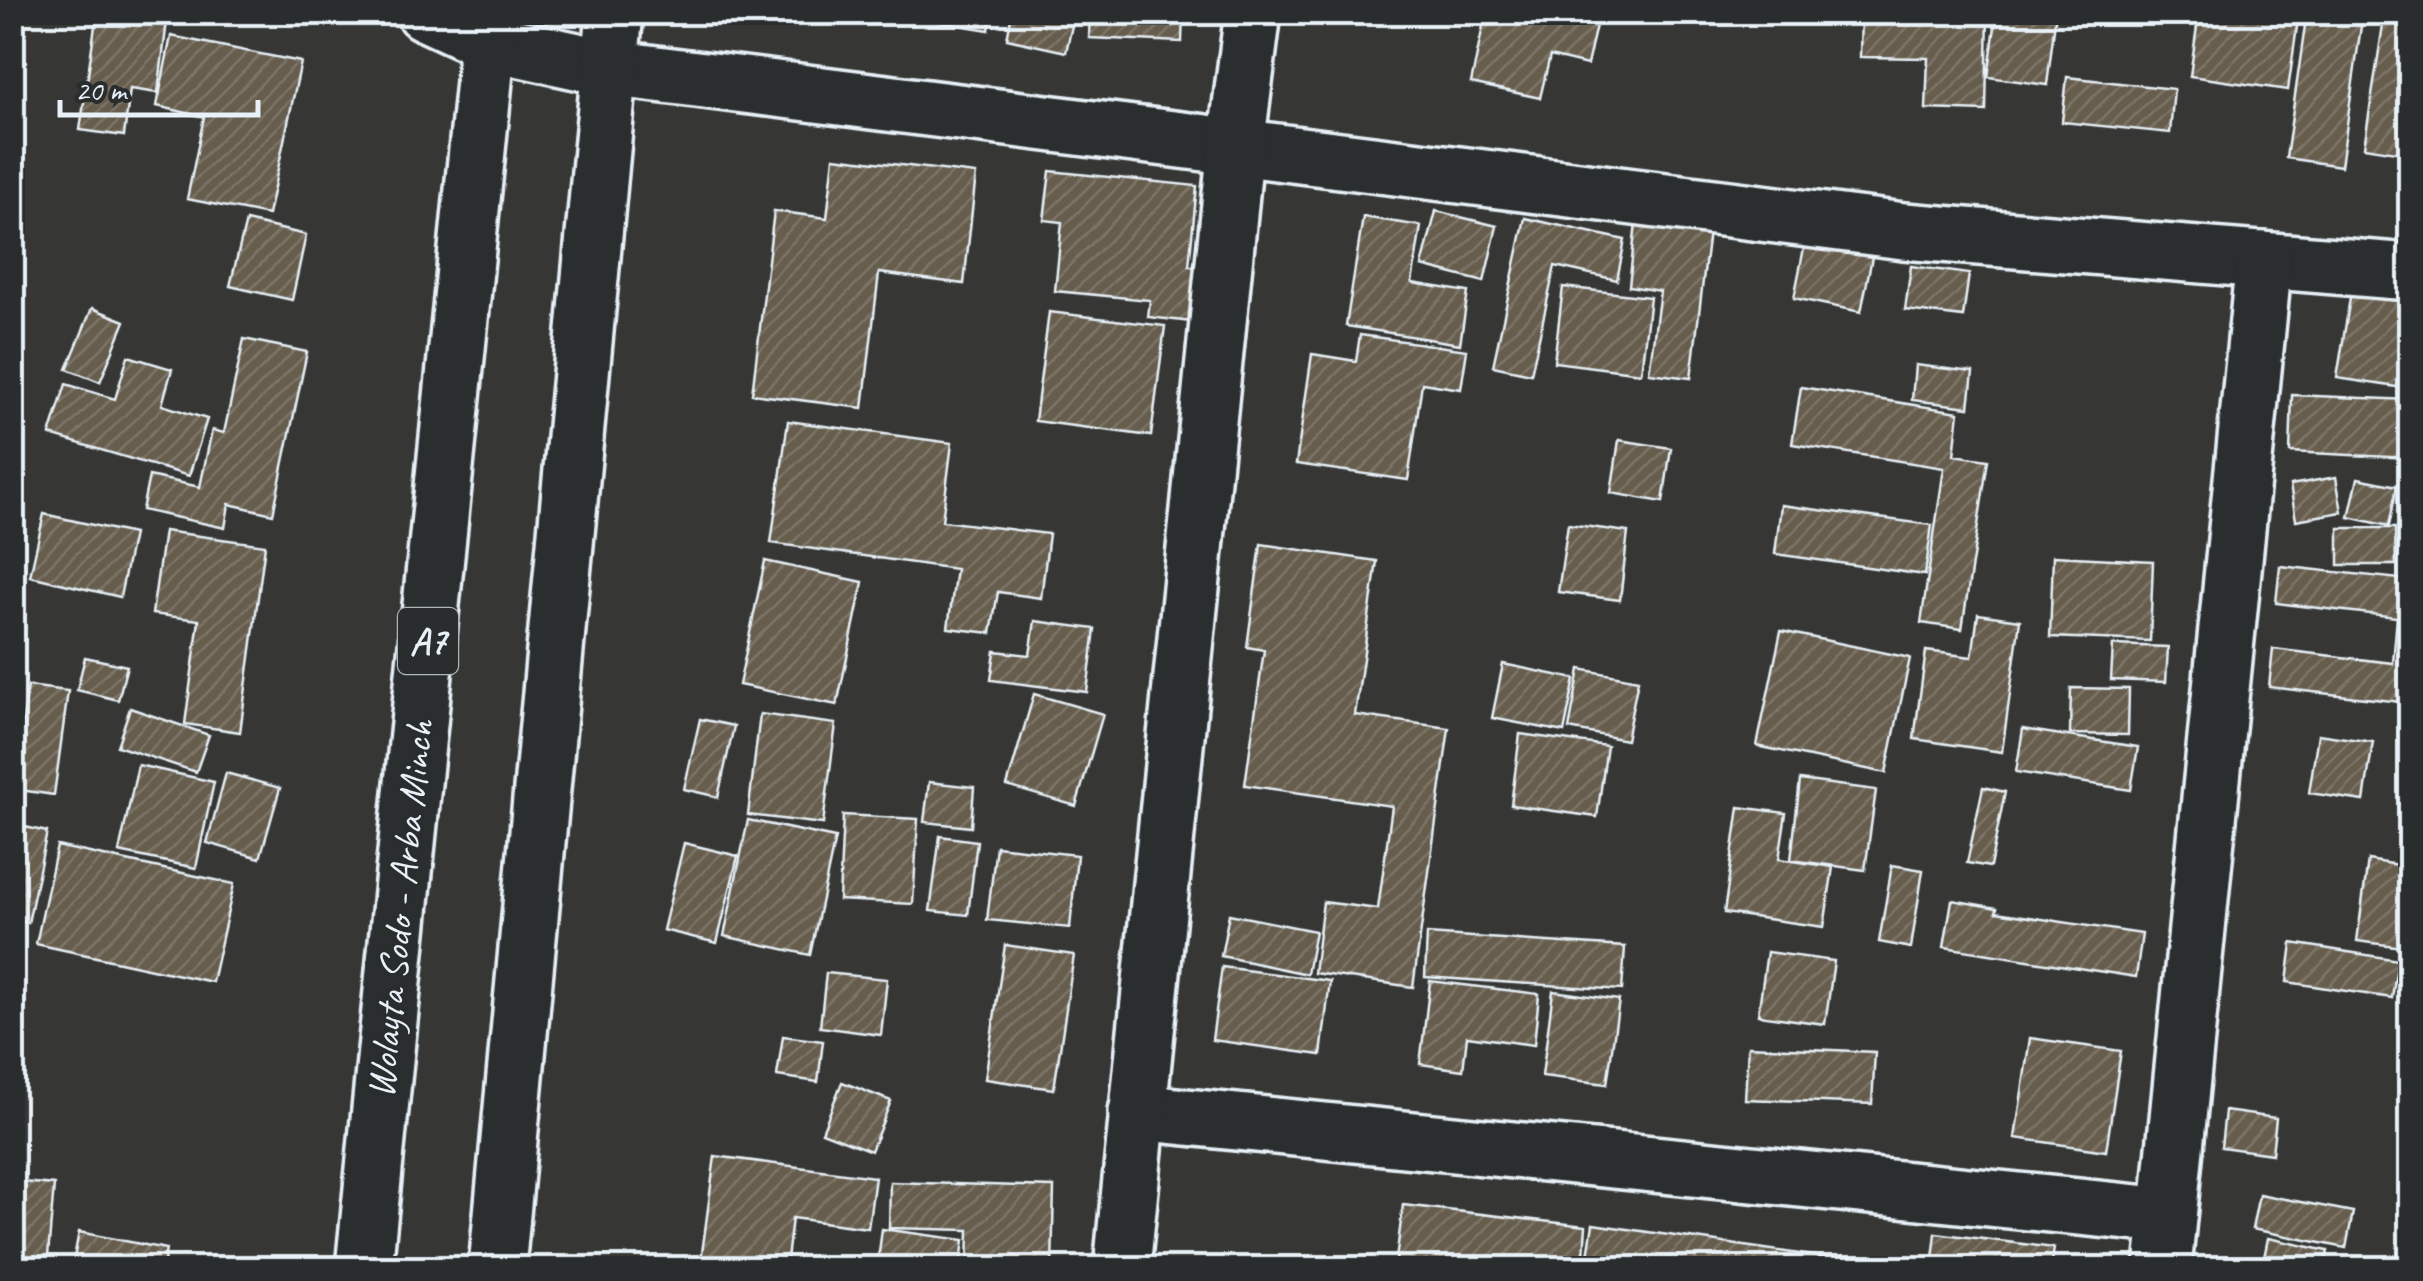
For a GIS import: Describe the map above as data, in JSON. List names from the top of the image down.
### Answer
{
  "streets": {
    "main road": ["A7", "Wolayta Sodo - Arba Minch"]
  },
  "scale_bar": "20 m"
}
